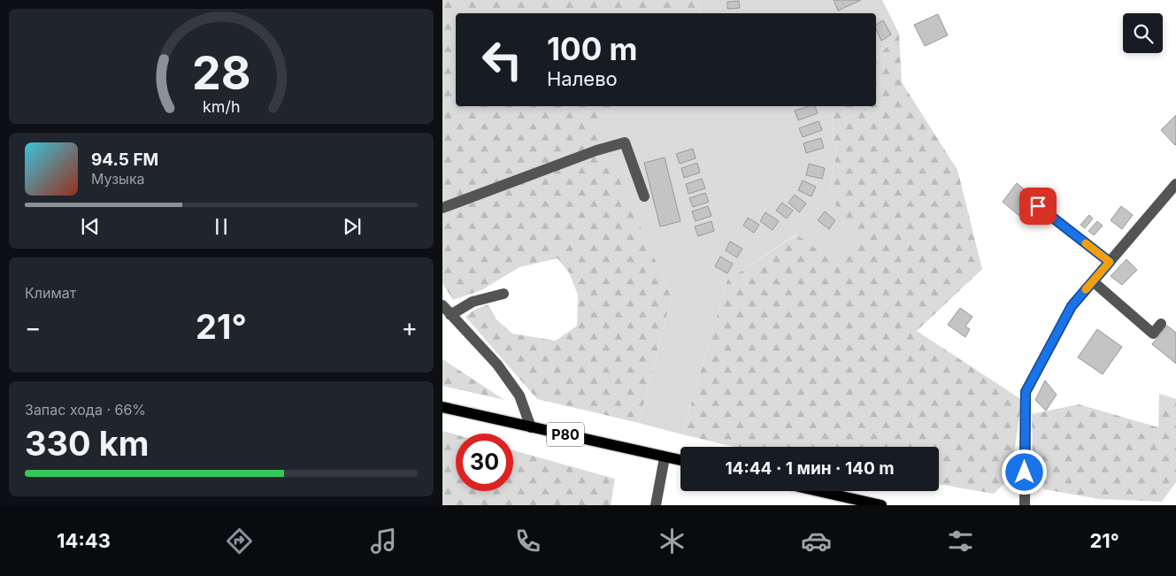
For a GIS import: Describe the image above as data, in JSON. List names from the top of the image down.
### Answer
{
  "streets": {
    "main road": ["Р80"]
  },
  "page": {
    "turn": ["100 m", "Налево"],
    "song": ["94.5 FM", "Музыка"],
    "tile": [
      "Климат",
      ["Запас хода · 66%", "330 km"]
    ],
    "heat": ["−", "21°", "+"],
    "limit": "30",
    "trip": "14:44 · 1 мин · 140 m",
    "tabs": ["14:43", "21°"],
    "gauge": ["28", "km/h"]
  }
}
